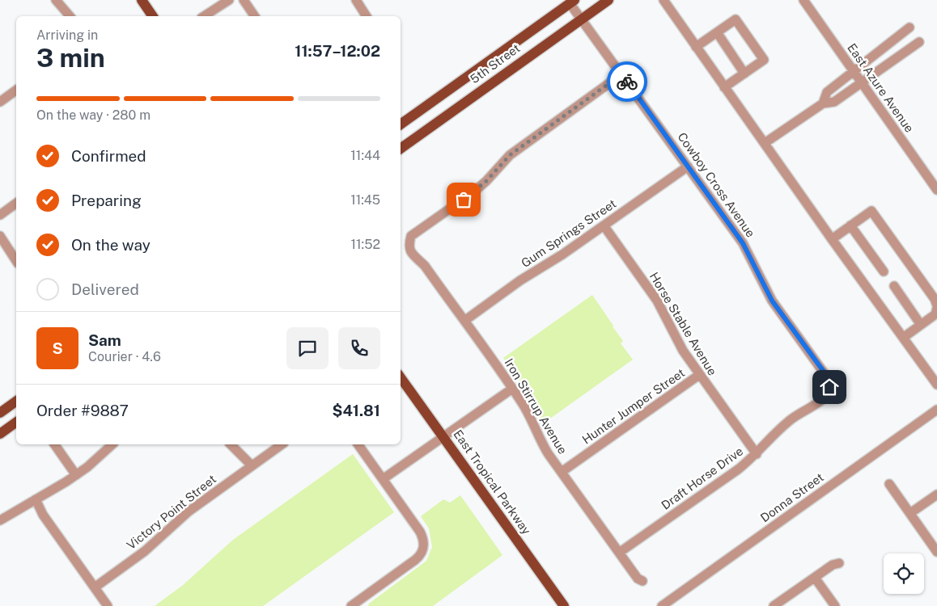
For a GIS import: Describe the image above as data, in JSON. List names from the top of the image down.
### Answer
{
  "streets": {
    "main road": ["5th Street", "East Tropical Parkway"],
    "street": [
      "East Azure Avenue",
      "Cowboy Cross Avenue",
      "Gum Springs Street",
      "Horse Stable Avenue",
      "Iron Stirrup Avenue",
      "Hunter Jumper Street",
      "Draft Horse Drive",
      "Donna Street",
      "Victory Point Street"
    ]
  },
  "crossings": [
    ["5th Street", "Cowboy Cross Avenue"],
    ["Cowboy Cross Avenue", "Gum Springs Street"],
    ["Cowboy Cross Avenue", "Iron Stirrup Avenue"],
    ["Cowboy Cross Avenue", "Draft Horse Drive"],
    ["Gum Springs Street", "Horse Stable Avenue"],
    ["Gum Springs Street", "Iron Stirrup Avenue"],
    ["Horse Stable Avenue", "Hunter Jumper Street"],
    ["Horse Stable Avenue", "Draft Horse Drive"],
    ["Iron Stirrup Avenue", "Hunter Jumper Street"],
    ["Iron Stirrup Avenue", "Draft Horse Drive"]
  ],
  "page": {
    "heading": ["3 min", "Arriving in", "11:57–12:02"],
    "panel": [
      "Sam",
      "Courier · 4.6",
      "Order #9887",
      "$41.81"
    ],
    "bar": "On the way · 280 m",
    "list": [
      ["Confirmed", "11:44"],
      ["Preparing", "11:45"],
      ["On the way", "11:52"],
      "Delivered"
    ],
    "round": "S"
  }
}
